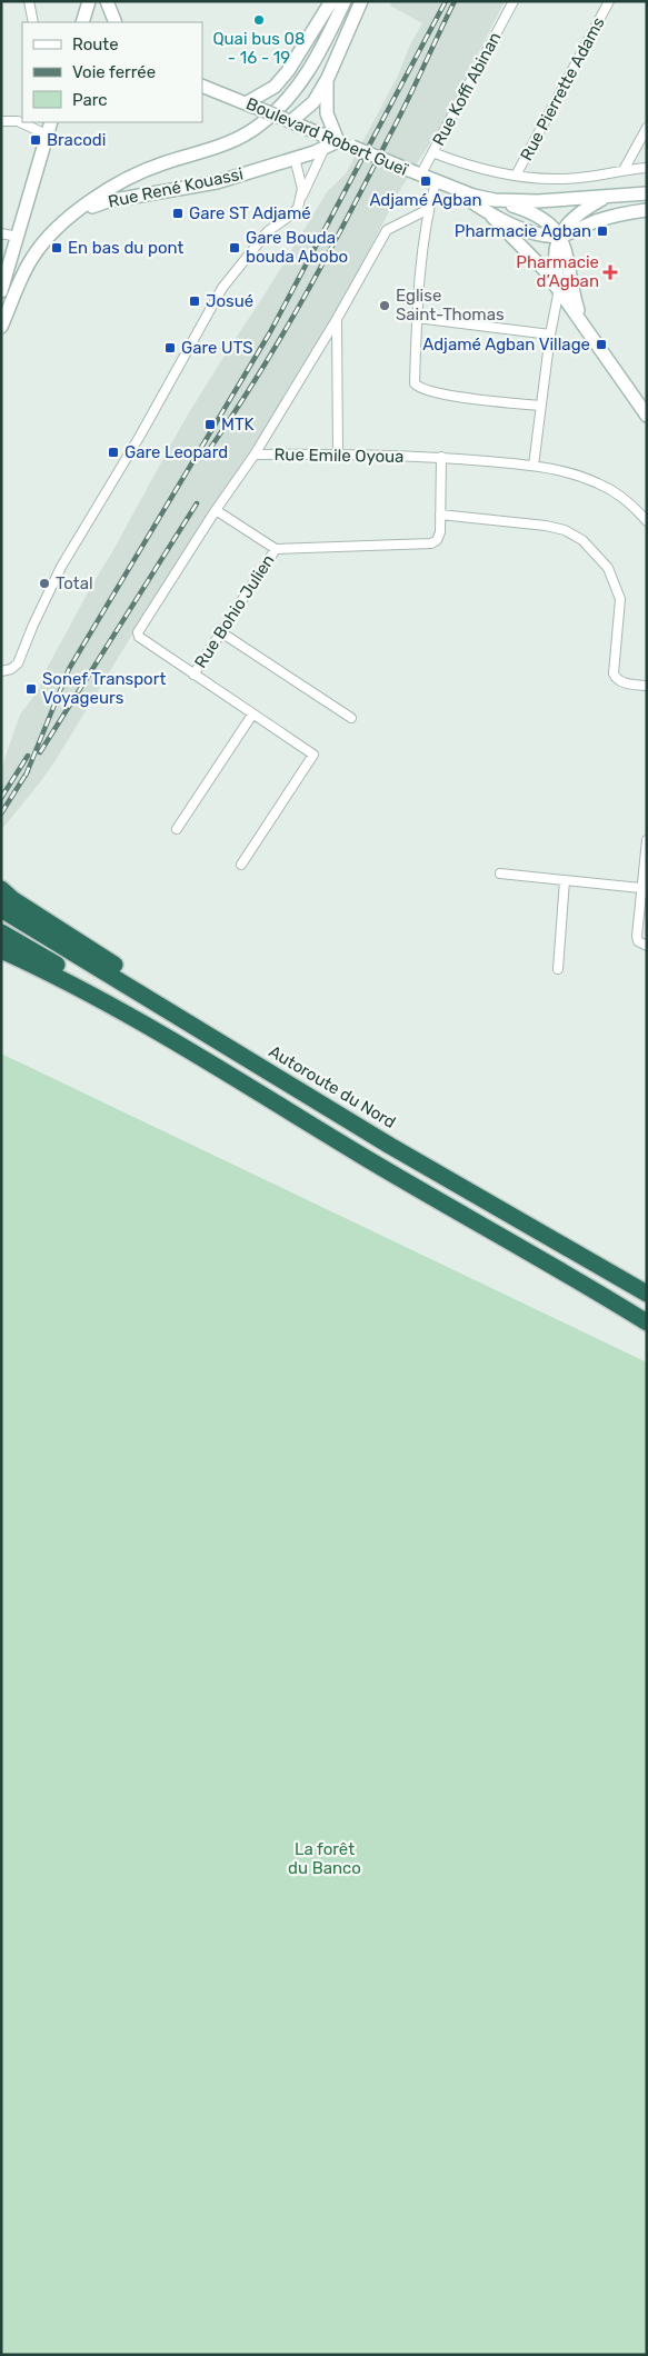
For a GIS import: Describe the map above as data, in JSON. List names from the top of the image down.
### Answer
{
  "streets": {
    "highway": ["Autoroute du Nord"],
    "main road": ["Boulevard Robert Gueï", "Rue René Kouassi"],
    "street": [
      "Rue Koffi Abinan",
      "Rue Pierrette Adams",
      "Rue Emile Oyoua",
      "Rue Bohio Julien"
    ]
  },
  "crossings": [
    ["Rue Koffi Abinan", "Boulevard Robert Gueï"],
    ["Boulevard Robert Gueï", "Rue René Kouassi"]
  ],
  "parks": ["La forêt du Banco"],
  "places": {
    "other": ["Quai bus 08 - 16 - 19", "Eglise Saint-Thomas", "Total"],
    "transit": [
      "Bracodi",
      "Adjamé Agban",
      "Gare ST Adjamé",
      "Pharmacie Agban",
      "En bas du pont",
      "Gare Bouda bouda Abobo",
      "Josué",
      "Adjamé Agban Village",
      "Gare UTS",
      "MTK",
      "Gare Leopard",
      "Sonef Transport Voyageurs"
    ],
    "health": ["Pharmacie d’Agban"]
  },
  "legend": ["Route", "Voie ferrée", "Parc"]
}
